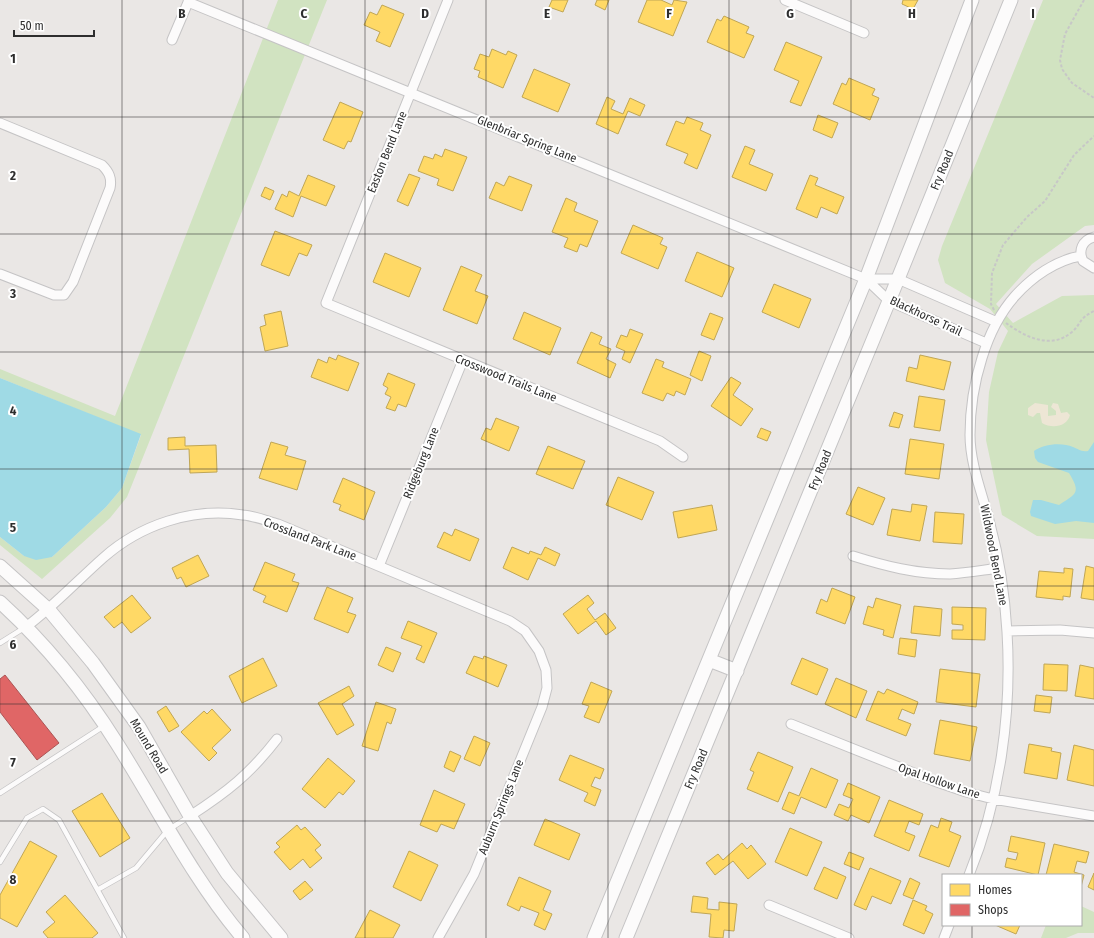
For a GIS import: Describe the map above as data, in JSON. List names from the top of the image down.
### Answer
{
  "streets": {
    "main road": ["Fry Road", "Mound Road"],
    "street": [
      "Glenbriar Spring Lane",
      "Easton Bend Lane",
      "Blackhorse Trail",
      "Crosswood Trails Lane",
      "Ridgeburg Lane",
      "Crossland Park Lane",
      "Wildwood Bend Lane",
      "Opal Hollow Lane",
      "Auburn Springs Lane"
    ]
  },
  "crossings": [
    ["Glenbriar Spring Lane", "Easton Bend Lane"],
    ["Glenbriar Spring Lane", "Blackhorse Trail"],
    ["Easton Bend Lane", "Crosswood Trails Lane"],
    ["Fry Road", "Blackhorse Trail"],
    ["Blackhorse Trail", "Wildwood Bend Lane"],
    ["Crosswood Trails Lane", "Ridgeburg Lane"],
    ["Ridgeburg Lane", "Crossland Park Lane"],
    ["Crossland Park Lane", "Mound Road"],
    ["Crossland Park Lane", "Auburn Springs Lane"],
    ["Wildwood Bend Lane", "Opal Hollow Lane"]
  ],
  "legend": ["Homes", "Shops"],
  "scale_bar": "50 m",
  "grid": {
    "columns": [
      "B",
      "C",
      "D",
      "E",
      "F",
      "G",
      "H",
      "I"
    ],
    "rows": [
      "1",
      "2",
      "3",
      "4",
      "5",
      "6",
      "7",
      "8"
    ]
  }
}
